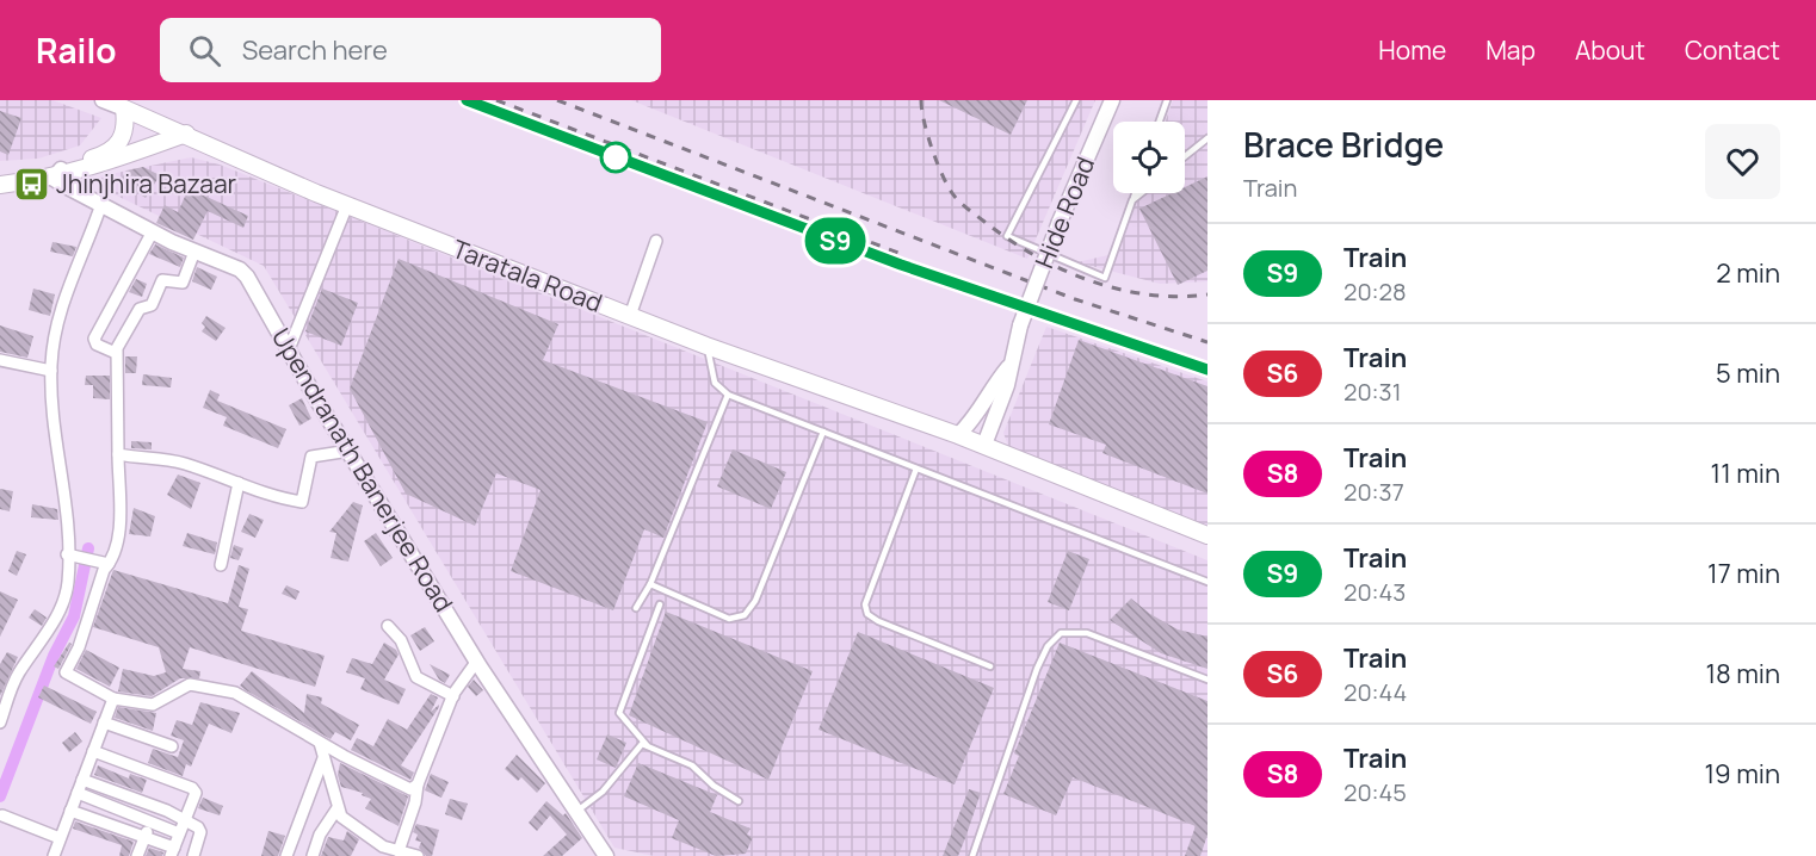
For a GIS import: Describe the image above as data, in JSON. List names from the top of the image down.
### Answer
{
  "streets": {
    "main road": ["Taratala Road"],
    "street": ["Hide Road", "Upendranath Banerjee Road"]
  },
  "crossings": [
    ["Hide Road", "Taratala Road"]
  ],
  "places": {
    "bus stop": ["Jhinjhira Bazaar"]
  },
  "page": {
    "header": "Railo",
    "search": "Search here",
    "nav": [
      "Home",
      "Map",
      "About",
      "Contact"
    ],
    "on_map": "S9",
    "heading": ["Brace Bridge", "Train"],
    "list": [
      {
        "mark": "S9",
        "name": "Train",
        "note": "20:28",
        "value": "2 min"
      },
      {
        "mark": "S6",
        "name": "Train",
        "note": "20:31",
        "value": "5 min"
      },
      {
        "mark": "S8",
        "name": "Train",
        "note": "20:37",
        "value": "11 min"
      },
      {
        "mark": "S9",
        "name": "Train",
        "note": "20:43",
        "value": "17 min"
      },
      {
        "mark": "S6",
        "name": "Train",
        "note": "20:44",
        "value": "18 min"
      },
      {
        "mark": "S8",
        "name": "Train",
        "note": "20:45",
        "value": "19 min"
      }
    ]
  }
}
